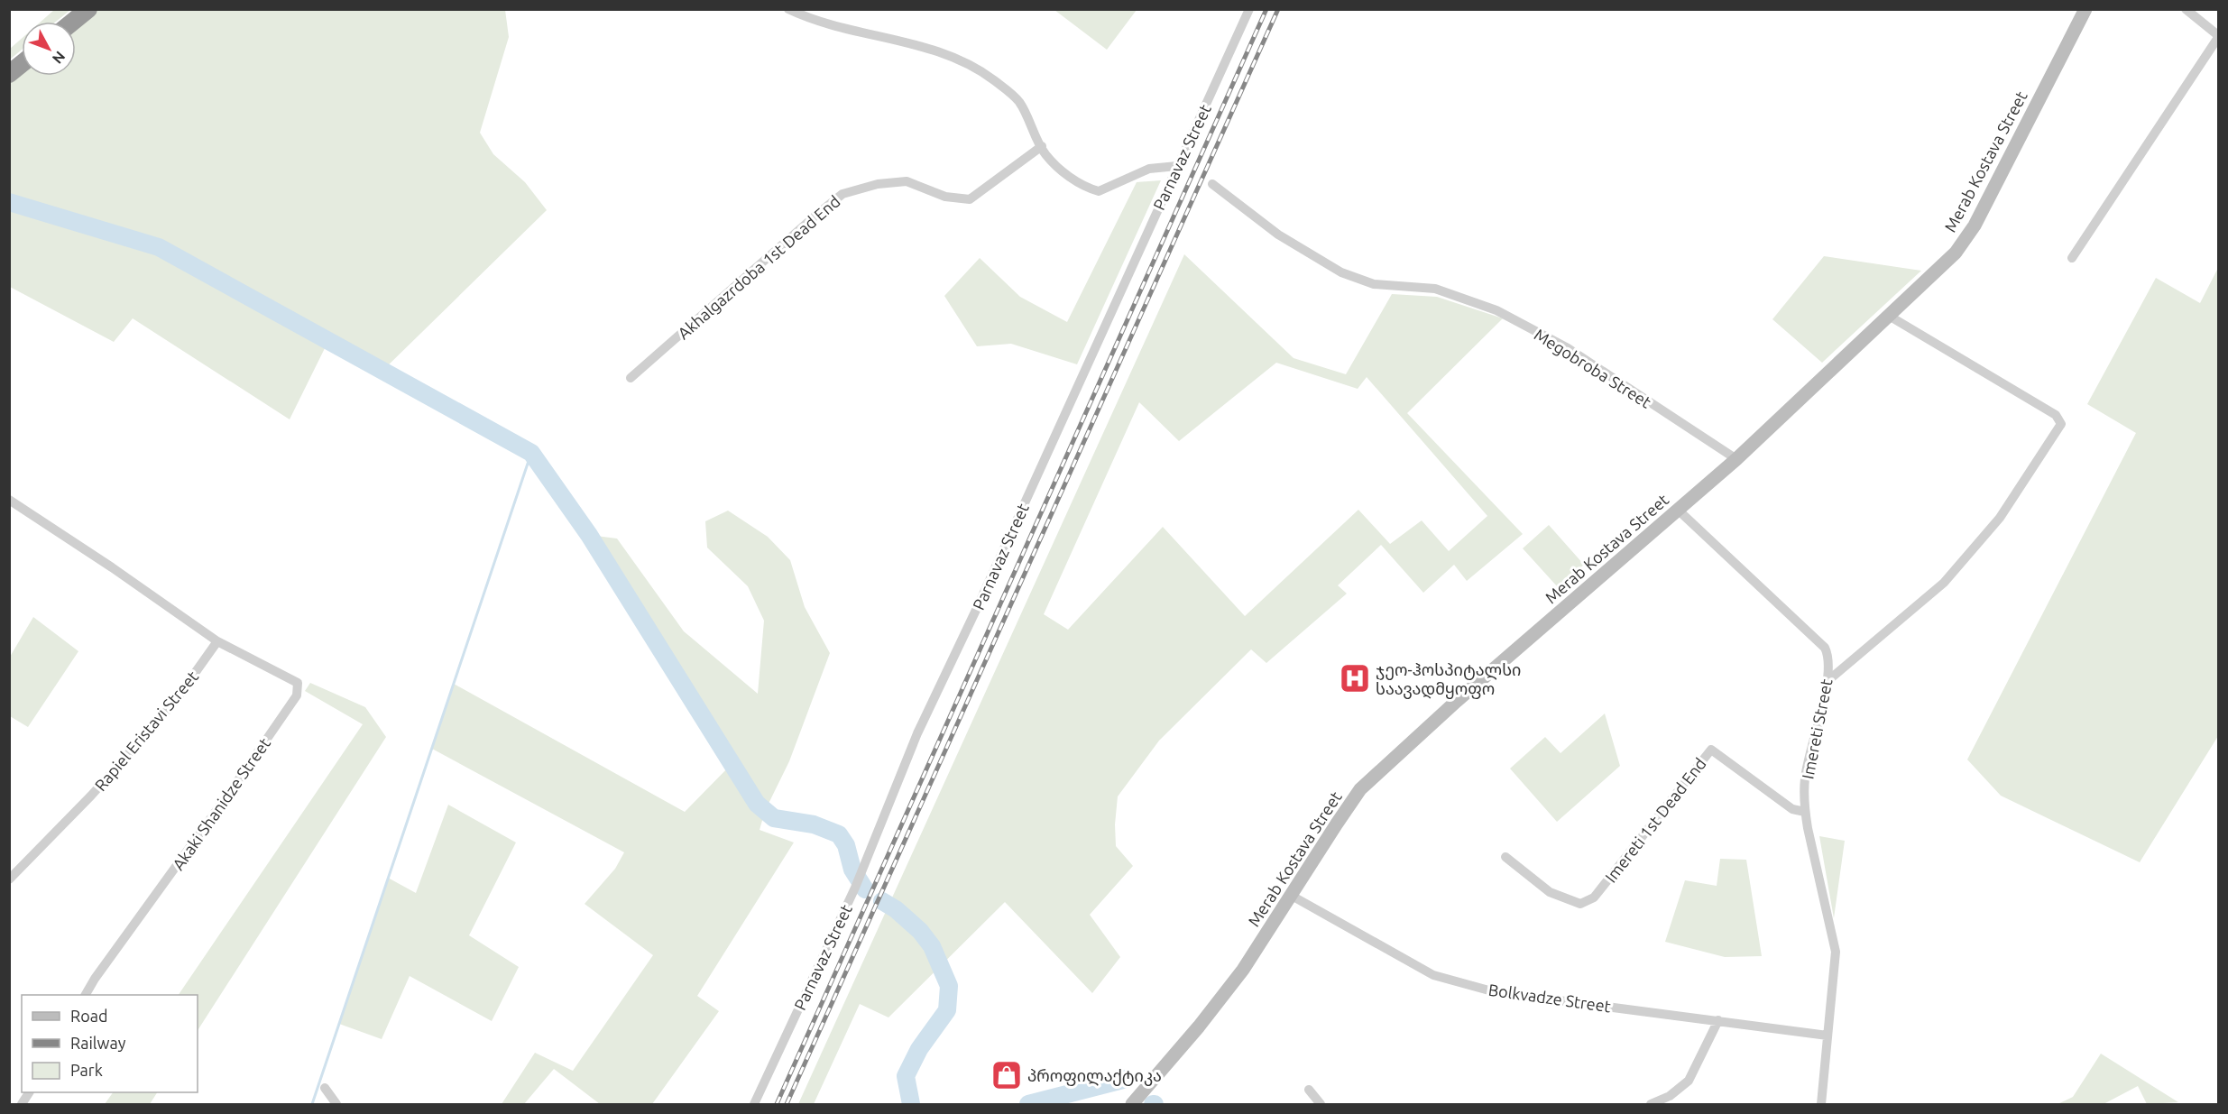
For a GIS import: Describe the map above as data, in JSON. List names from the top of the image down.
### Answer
{
  "streets": {
    "main road": ["Merab Kostava Street"],
    "street": [
      "Parnavaz Street",
      "Akhalgazrdoba 1st Dead End",
      "Megobroba Street",
      "Imereti Street",
      "Rapiel Eristavi Street",
      "Akaki Shanidze Street",
      "Imereti 1st Dead End",
      "Bolkvadze Street"
    ]
  },
  "crossings": [
    ["Merab Kostava Street", "Megobroba Street"],
    ["Merab Kostava Street", "Imereti Street"],
    ["Merab Kostava Street", "Bolkvadze Street"],
    ["Imereti Street", "Imereti 1st Dead End"],
    ["Imereti Street", "Bolkvadze Street"],
    ["Rapiel Eristavi Street", "Akaki Shanidze Street"]
  ],
  "places": {
    "hospital": ["ჯეო-ჰოსპიტალსი საავადმყოფო"],
    "shop": ["პროფილაქტიკა"]
  },
  "legend": ["Road", "Railway", "Park"],
  "north": "bottom right"
}
